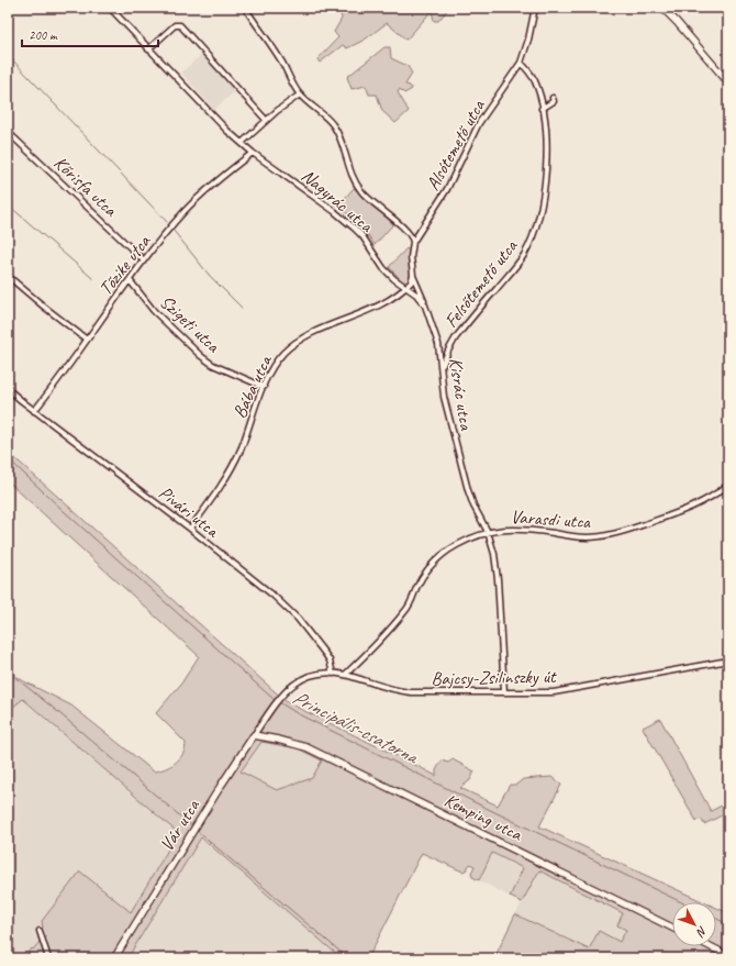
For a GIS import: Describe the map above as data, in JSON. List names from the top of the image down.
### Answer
{
  "streets": {
    "main road": ["Kemping utca", "Vár utca"],
    "street": [
      "Alsótemető utca",
      "Kőrisfa utca",
      "Nagyrác utca",
      "Tőzike utca",
      "Felsőtemető utca",
      "Szigeti utca",
      "Bába utca",
      "Kisrác utca",
      "Pivári utca",
      "Varasdi utca",
      "Bajcsy-Zsilinszky út"
    ]
  },
  "crossings": [
    ["Alsótemető utca", "Felsőtemető utca"],
    ["Kőrisfa utca", "Tőzike utca"],
    ["Nagyrác utca", "Tőzike utca"],
    ["Nagyrác utca", "Bába utca"],
    ["Nagyrác utca", "Kisrác utca"],
    ["Tőzike utca", "Szigeti utca"],
    ["Tőzike utca", "Pivári utca"],
    ["Felsőtemető utca", "Kisrác utca"],
    ["Szigeti utca", "Bába utca"],
    ["Bába utca", "Kisrác utca"],
    ["Bába utca", "Pivári utca"],
    ["Kisrác utca", "Varasdi utca"],
    ["Kisrác utca", "Bajcsy-Zsilinszky út"],
    ["Pivári utca", "Bajcsy-Zsilinszky út"],
    ["Varasdi utca", "Bajcsy-Zsilinszky út"],
    ["Bajcsy-Zsilinszky út", "Vár utca"],
    ["Kemping utca", "Vár utca"]
  ],
  "water": ["Principális-csatorna"],
  "scale_bar": "200 m",
  "north": "bottom right"
}
